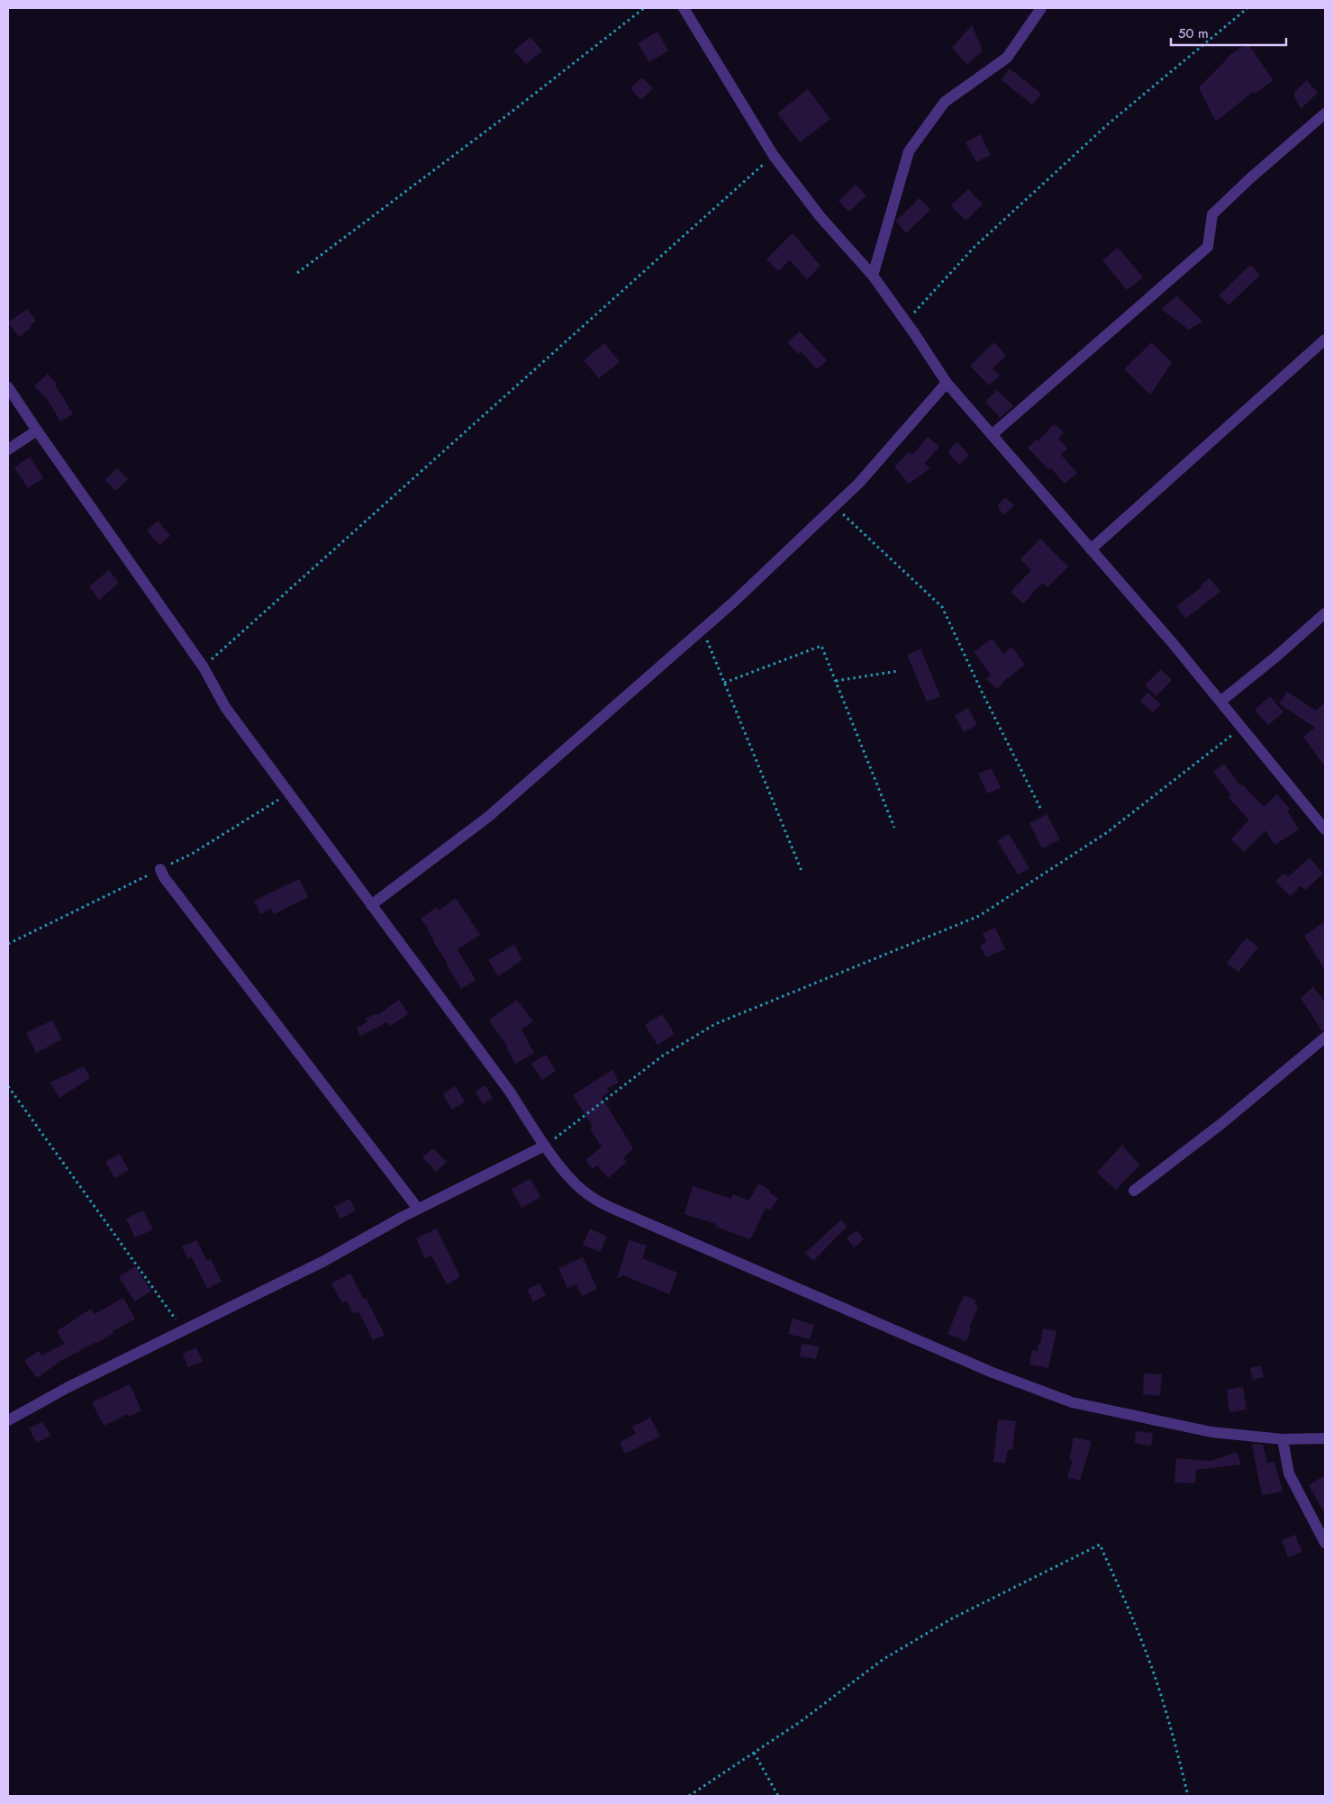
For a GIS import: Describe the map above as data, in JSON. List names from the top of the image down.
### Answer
{
  "scale_bar": "50 m"
}
